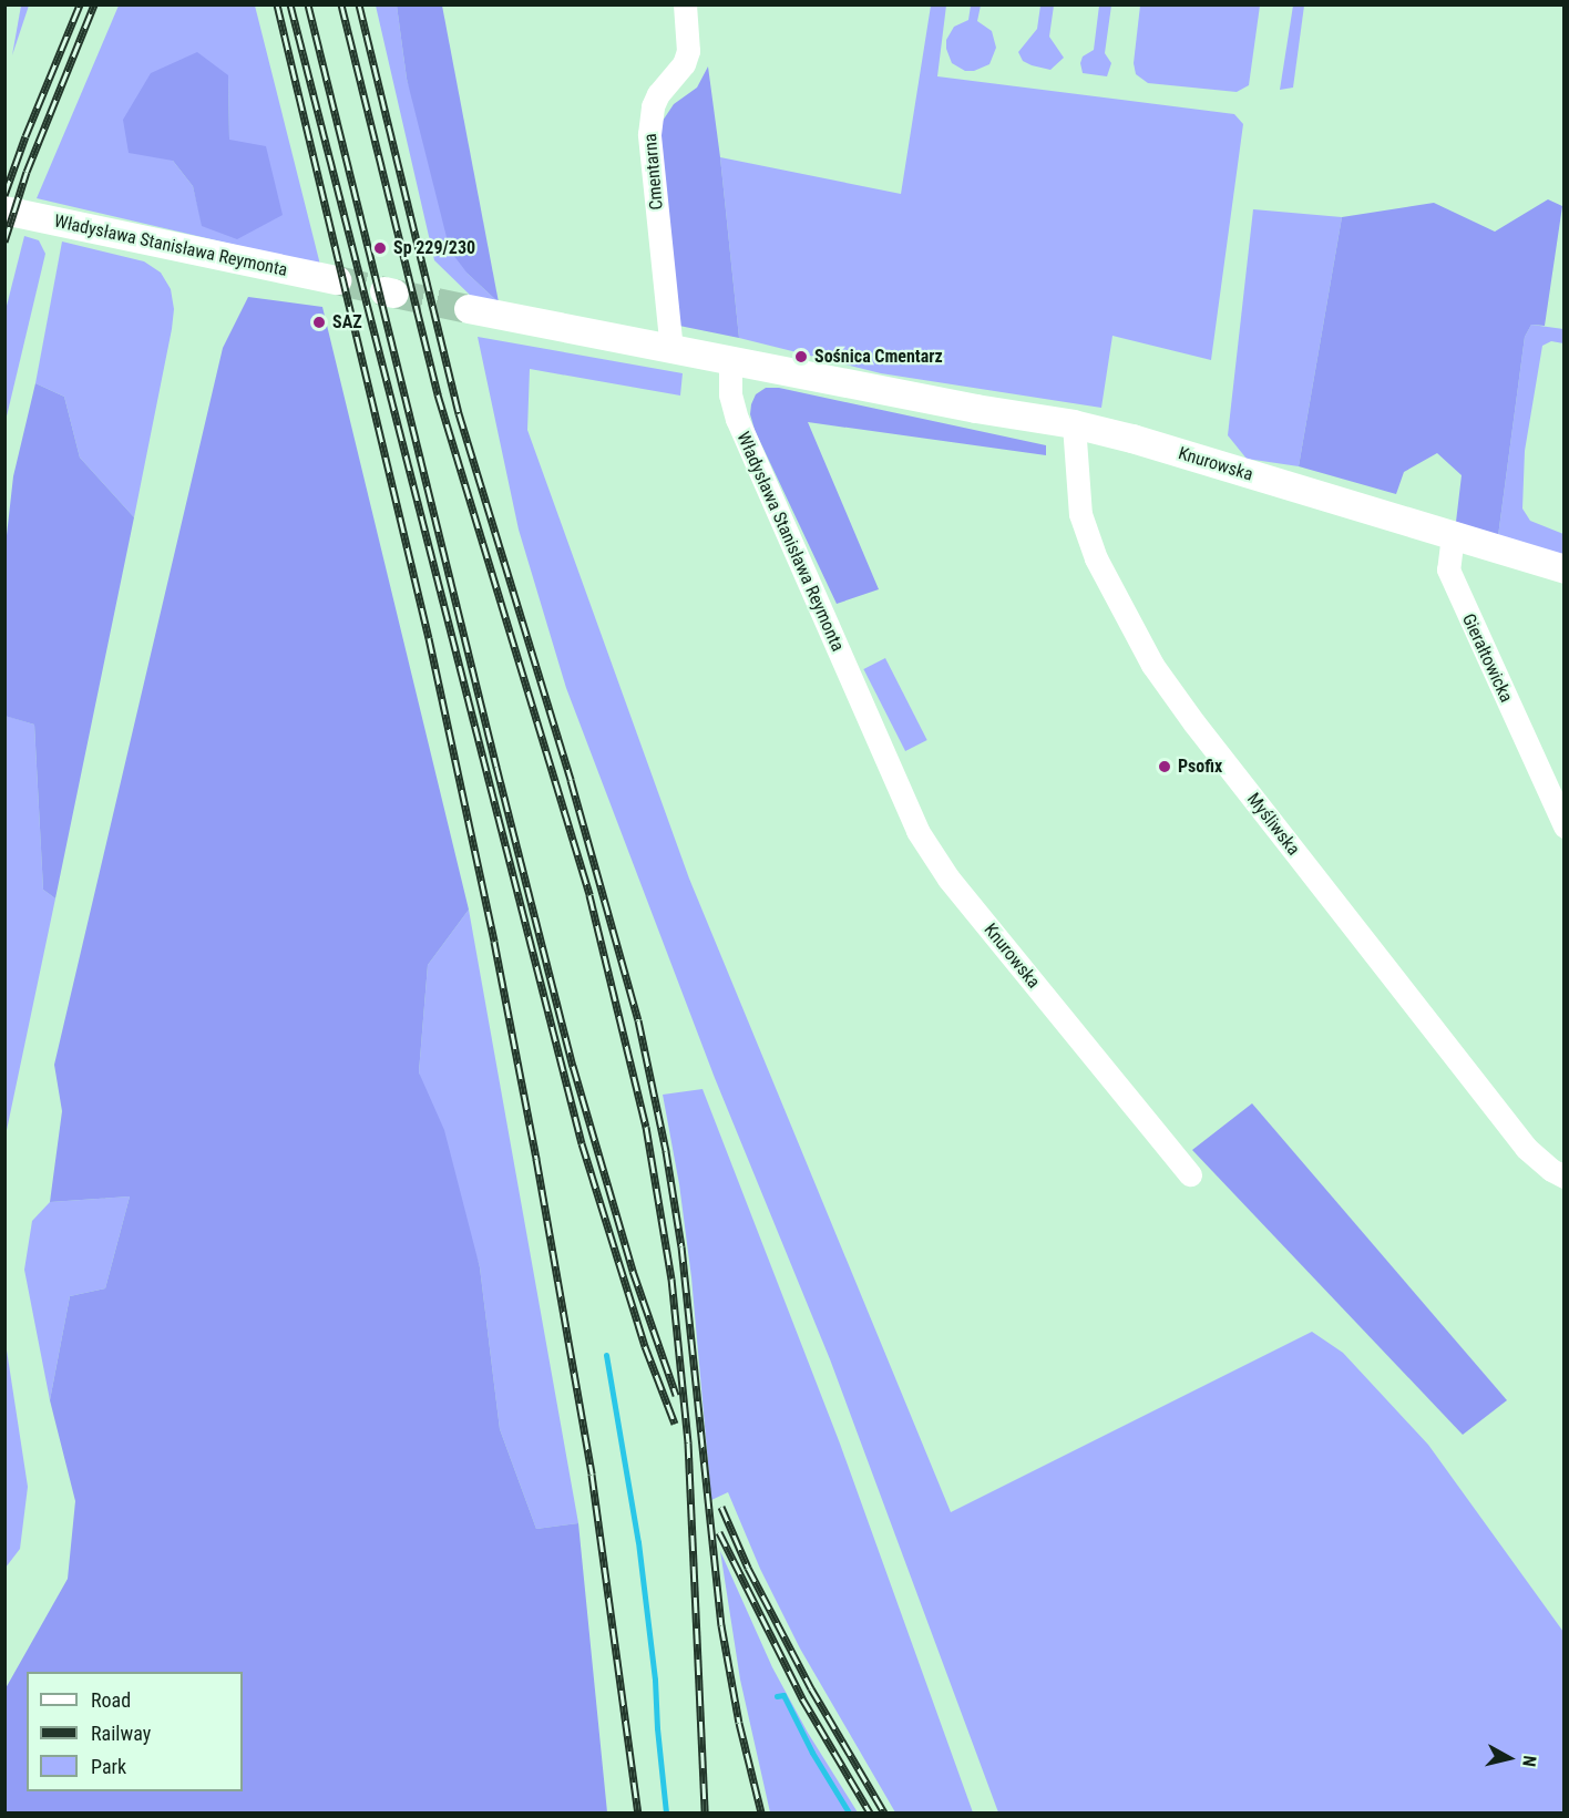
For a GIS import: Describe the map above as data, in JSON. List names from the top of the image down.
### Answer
{
  "streets": {
    "street": [
      "Cmentarna",
      "Władysława Stanisława Reymonta",
      "Knurowska",
      "Gierałtowicka",
      "Myśliwska"
    ]
  },
  "crossings": [
    ["Władysława Stanisława Reymonta", "Knurowska"],
    ["Knurowska", "Gierałtowicka"],
    ["Knurowska", "Myśliwska"]
  ],
  "places": [
    "Sp 229/230",
    "SAZ",
    "Sośnica Cmentarz",
    "Psofix"
  ],
  "legend": ["Road", "Railway", "Park"],
  "north": "right"
}
